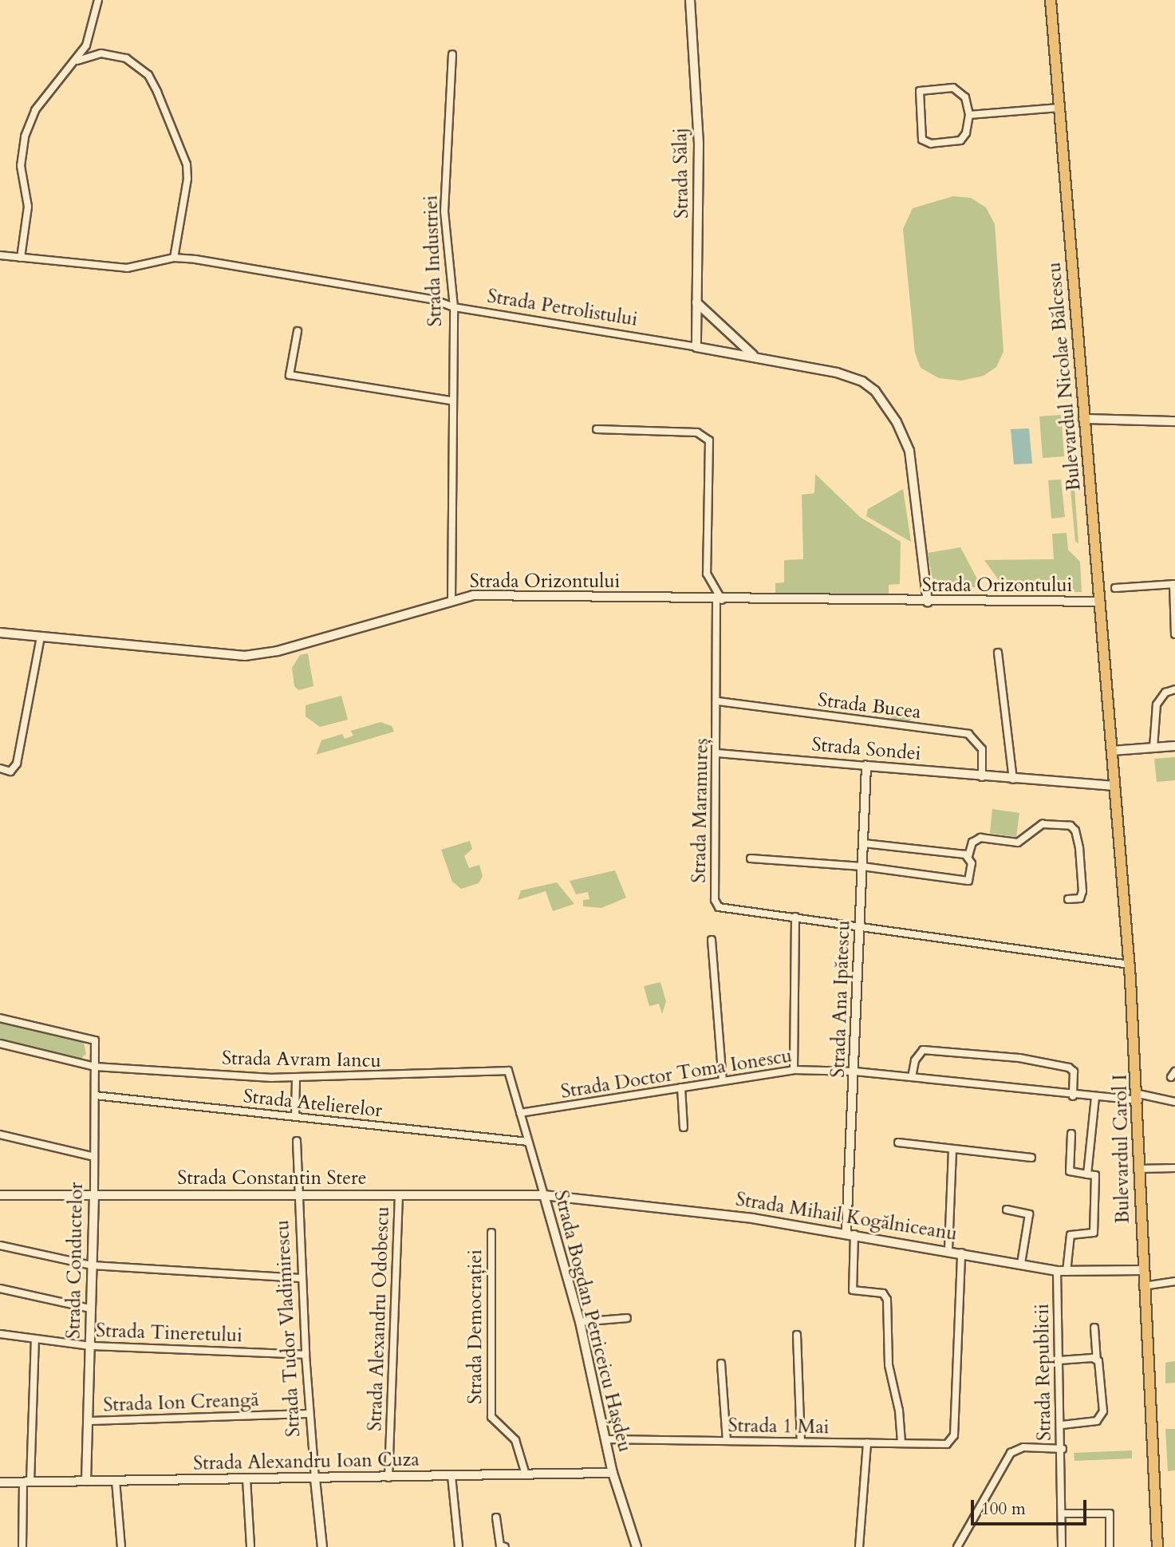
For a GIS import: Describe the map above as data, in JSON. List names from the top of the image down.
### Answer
{
  "streets": {
    "main road": ["Bulevardul Nicolae Bălcescu", "Bulevardul Carol I"],
    "street": [
      "Strada Sălaj",
      "Strada Industriei",
      "Strada Petrolistului",
      "Strada Orizontului",
      "Strada Bucea",
      "Strada Sondei",
      "Strada Maramureș",
      "Strada Ana Ipătescu",
      "Strada Avram Iancu",
      "Strada Doctor Toma Ionescu",
      "Strada Atelierelor",
      "Strada Constantin Stere",
      "Strada Mihail Kogălniceanu",
      "Strada Conductelor",
      "Strada Alexandru Odobescu",
      "Strada Bogdan Petriceicu Hașdeu",
      "Strada Democrației",
      "Strada Tudor Vladimirescu",
      "Strada Tineretului",
      "Strada Republicii",
      "Strada Ion Creangă",
      "Strada 1 Mai",
      "Strada Alexandru Ioan Cuza"
    ]
  },
  "crossings": [
    ["Strada Sălaj", "Strada Petrolistului"],
    ["Strada Industriei", "Strada Petrolistului"],
    ["Strada Industriei", "Strada Orizontului"],
    ["Strada Petrolistului", "Strada Orizontului"],
    ["Bulevardul Nicolae Bălcescu", "Strada Orizontului"],
    ["Bulevardul Nicolae Bălcescu", "Bulevardul Carol I"],
    ["Strada Orizontului", "Strada Maramureș"],
    ["Strada Bucea", "Strada Sondei"],
    ["Strada Bucea", "Strada Maramureș"],
    ["Strada Sondei", "Strada Maramureș"],
    ["Strada Sondei", "Strada Ana Ipătescu"],
    ["Strada Sondei", "Bulevardul Carol I"],
    ["Strada Maramureș", "Strada Ana Ipătescu"],
    ["Strada Maramureș", "Bulevardul Carol I"],
    ["Strada Ana Ipătescu", "Strada Doctor Toma Ionescu"],
    ["Strada Ana Ipătescu", "Strada Mihail Kogălniceanu"],
    ["Strada Avram Iancu", "Strada Conductelor"],
    ["Strada Avram Iancu", "Strada Bogdan Petriceicu Hașdeu"],
    ["Strada Doctor Toma Ionescu", "Bulevardul Carol I"],
    ["Strada Doctor Toma Ionescu", "Strada Bogdan Petriceicu Hașdeu"],
    ["Strada Atelierelor", "Strada Conductelor"],
    ["Strada Atelierelor", "Strada Bogdan Petriceicu Hașdeu"],
    ["Bulevardul Carol I", "Strada Mihail Kogălniceanu"],
    ["Strada Constantin Stere", "Strada Mihail Kogălniceanu"],
    ["Strada Constantin Stere", "Strada Conductelor"],
    ["Strada Constantin Stere", "Strada Alexandru Odobescu"],
    ["Strada Constantin Stere", "Strada Bogdan Petriceicu Hașdeu"],
    ["Strada Constantin Stere", "Strada Tudor Vladimirescu"],
    ["Strada Mihail Kogălniceanu", "Strada Bogdan Petriceicu Hașdeu"],
    ["Strada Mihail Kogălniceanu", "Strada Republicii"],
    ["Strada Mihail Kogălniceanu", "Strada 1 Mai"],
    ["Strada Conductelor", "Strada Tineretului"],
    ["Strada Conductelor", "Strada Ion Creangă"],
    ["Strada Conductelor", "Strada Alexandru Ioan Cuza"],
    ["Strada Alexandru Odobescu", "Strada Alexandru Ioan Cuza"],
    ["Strada Bogdan Petriceicu Hașdeu", "Strada 1 Mai"],
    ["Strada Bogdan Petriceicu Hașdeu", "Strada Alexandru Ioan Cuza"],
    ["Strada Democrației", "Strada Alexandru Ioan Cuza"],
    ["Strada Tudor Vladimirescu", "Strada Tineretului"],
    ["Strada Tudor Vladimirescu", "Strada Ion Creangă"],
    ["Strada Tudor Vladimirescu", "Strada Alexandru Ioan Cuza"]
  ],
  "scale_bar": "100 m"
}
